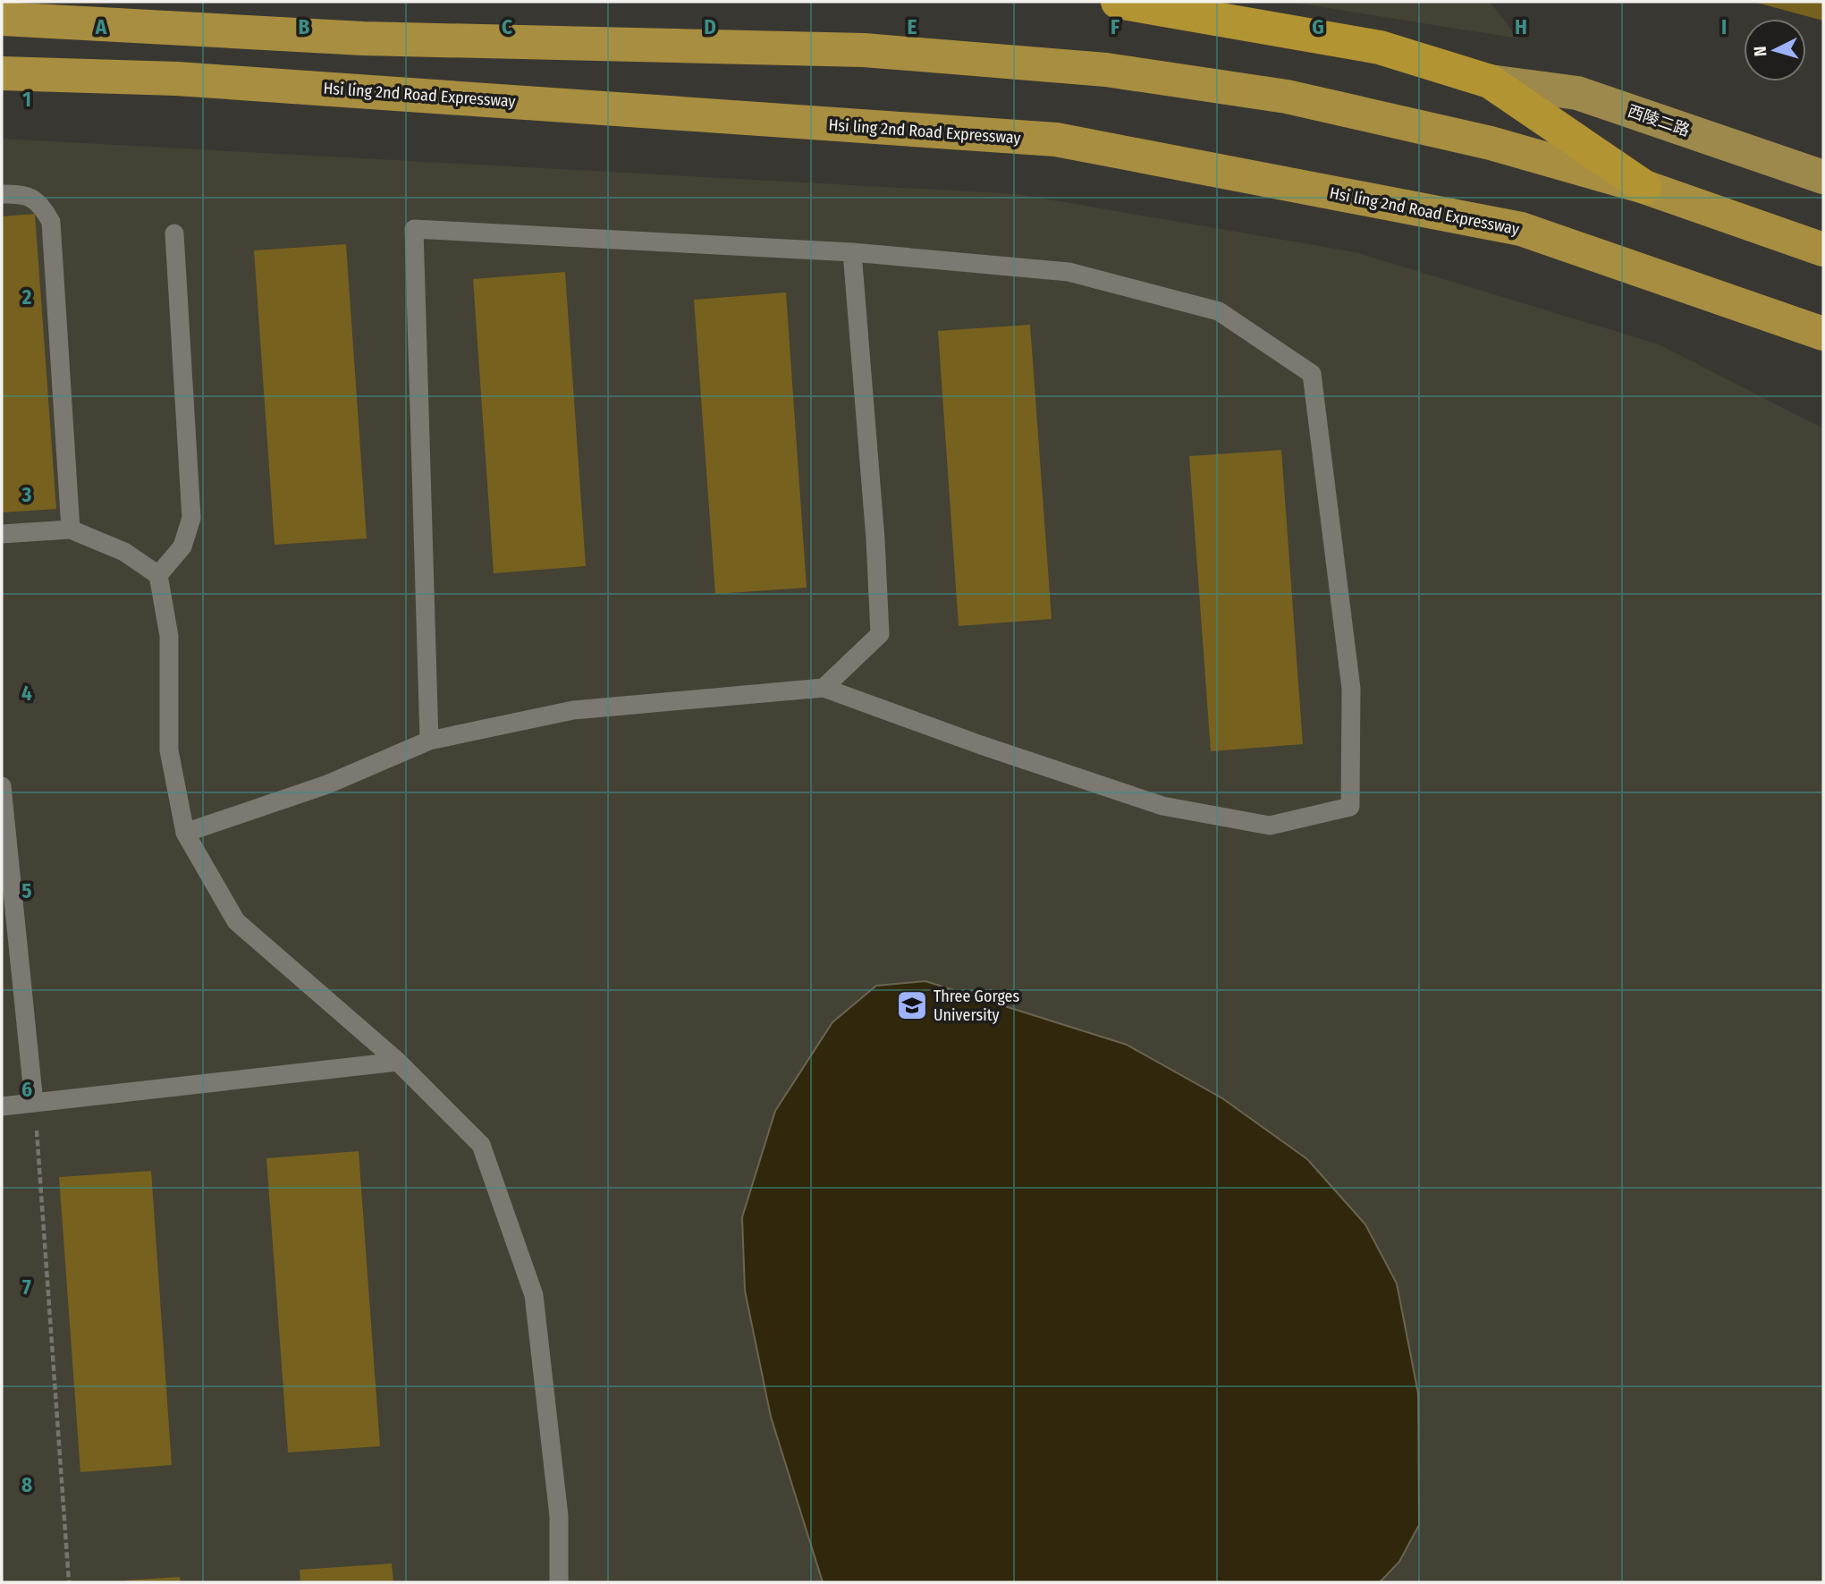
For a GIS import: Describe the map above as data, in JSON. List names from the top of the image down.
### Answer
{
  "streets": {
    "highway": ["Hsi ling 2nd Road Expressway"],
    "main road": ["西陵二路"]
  },
  "places": {
    "school or university": ["Three Gorges University"]
  },
  "north": "left",
  "grid": {
    "columns": [
      "A",
      "B",
      "C",
      "D",
      "E",
      "F",
      "G",
      "H",
      "I"
    ],
    "rows": [
      "1",
      "2",
      "3",
      "4",
      "5",
      "6",
      "7",
      "8"
    ]
  }
}
